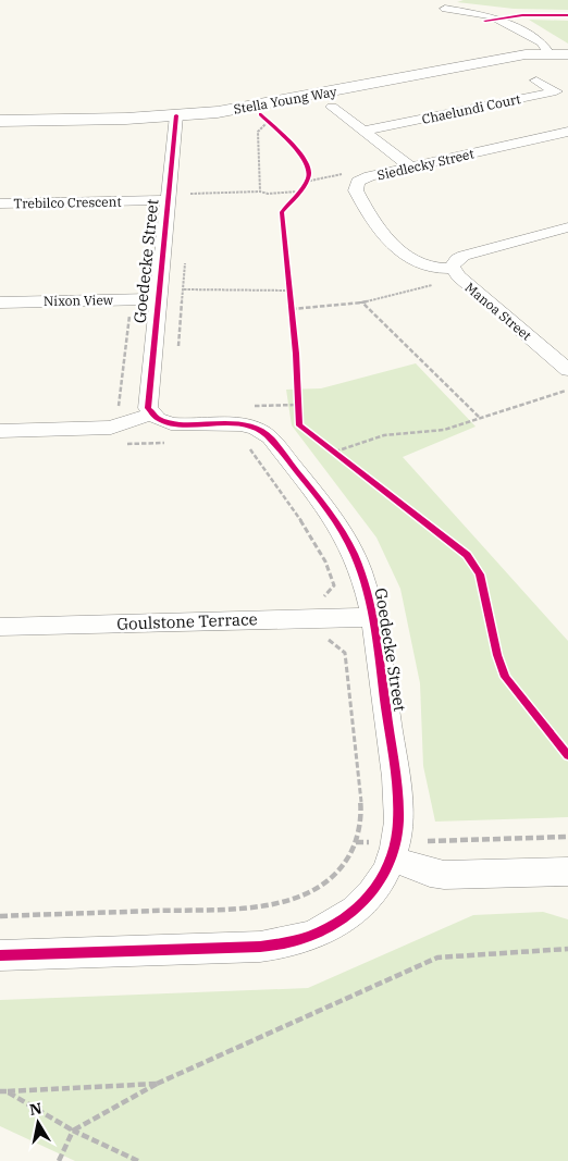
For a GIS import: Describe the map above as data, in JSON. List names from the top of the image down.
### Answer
{
  "streets": {
    "street": [
      "Stella Young Way",
      "Chaelundi Court",
      "Siedlecky Street",
      "Trebilco Crescent",
      "Goedecke Street",
      "Nixon View",
      "Manoa Street",
      "Goulstone Terrace"
    ]
  },
  "crossings": [
    ["Stella Young Way", "Goedecke Street"],
    ["Siedlecky Street", "Manoa Street"],
    ["Trebilco Crescent", "Goedecke Street"],
    ["Goedecke Street", "Nixon View"],
    ["Goedecke Street", "Goulstone Terrace"]
  ],
  "north": "top"
}
